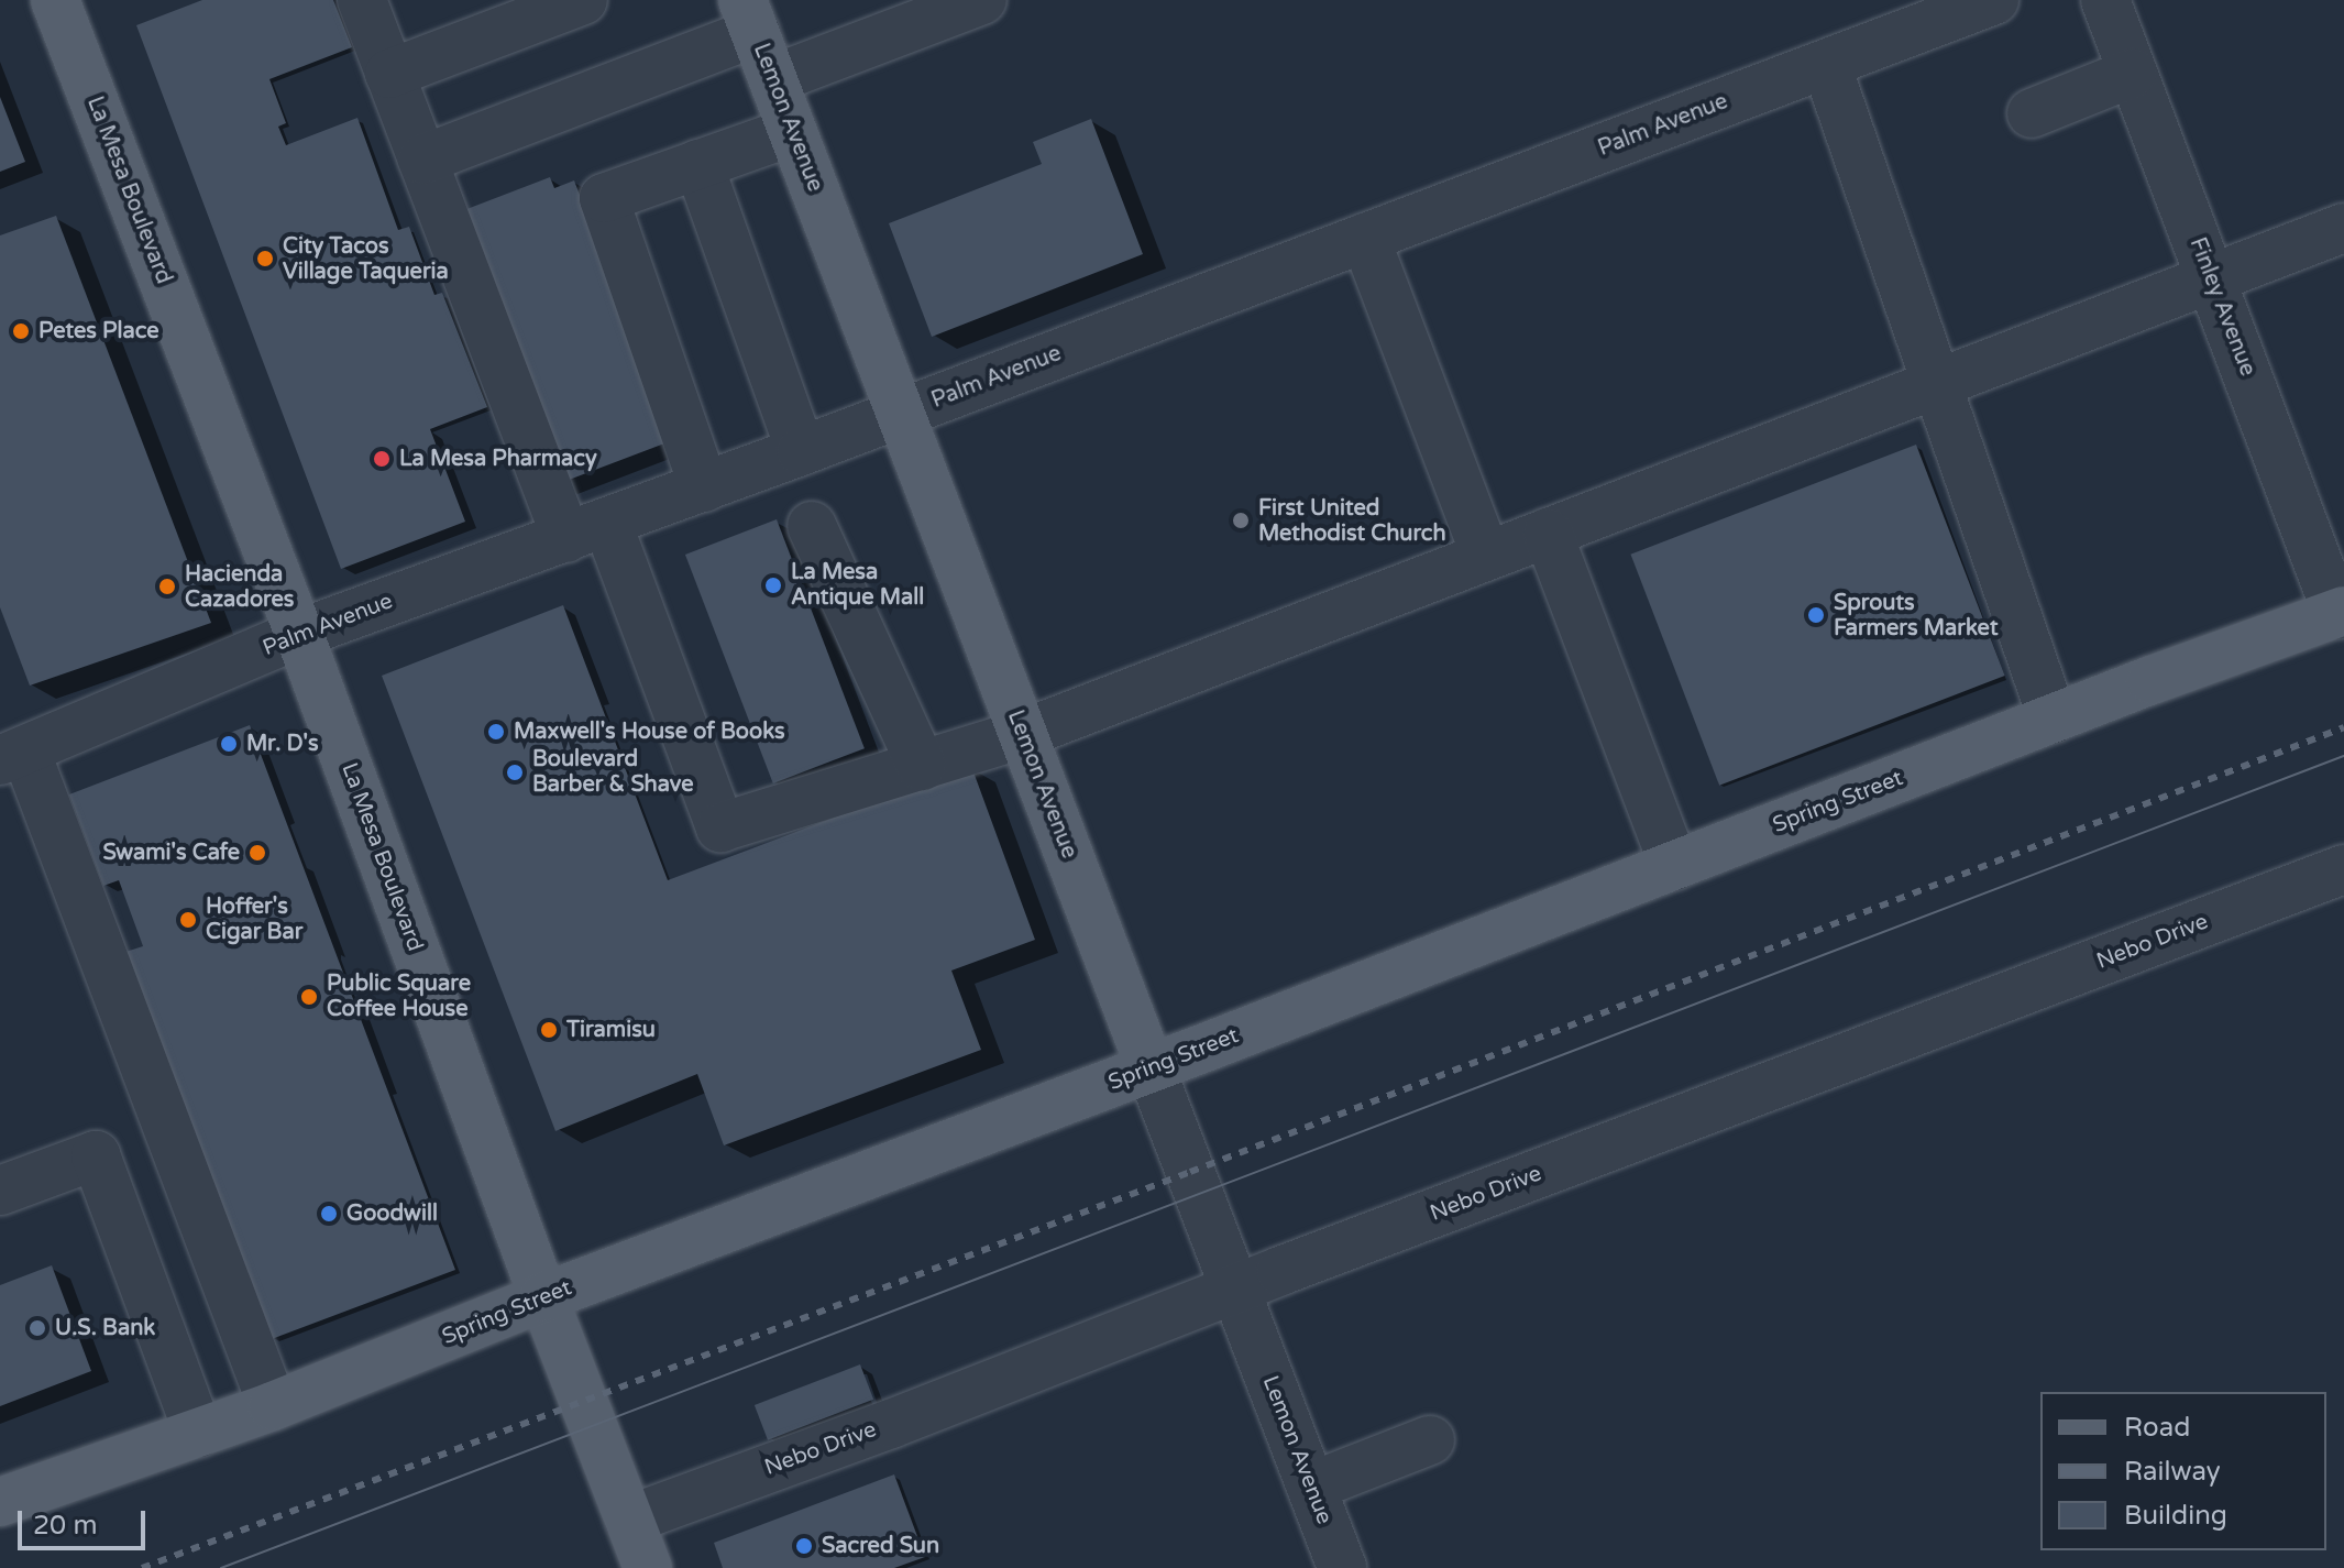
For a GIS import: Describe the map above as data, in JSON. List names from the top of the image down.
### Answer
{
  "streets": {
    "main road": ["Lemon Avenue", "La Mesa Boulevard", "Spring Street"],
    "street": ["Palm Avenue", "Finley Avenue", "Nebo Drive"]
  },
  "crossings": [
    ["Lemon Avenue", "Palm Avenue"],
    ["Lemon Avenue", "Spring Street"],
    ["Lemon Avenue", "Nebo Drive"],
    ["Palm Avenue", "La Mesa Boulevard"],
    ["La Mesa Boulevard", "Spring Street"],
    ["La Mesa Boulevard", "Nebo Drive"],
    ["Finley Avenue", "Spring Street"]
  ],
  "places": [
    "City Tacos Village Taqueria",
    "Petes Place",
    "La Mesa Pharmacy",
    "First United Methodist Church",
    "La Mesa Antique Mall",
    "Hacienda Cazadores",
    "Sprouts Farmers Market",
    "Maxwell's House of Books",
    "Mr. D's",
    "Boulevard Barber & Shave",
    "Swami's Cafe",
    "Hoffer's Cigar Bar",
    "Public Square Coffee House",
    "Tiramisu",
    "Goodwill",
    "U.S. Bank",
    "Sacred Sun"
  ],
  "legend": ["Road", "Railway", "Building"],
  "scale_bar": "20 m"
}
